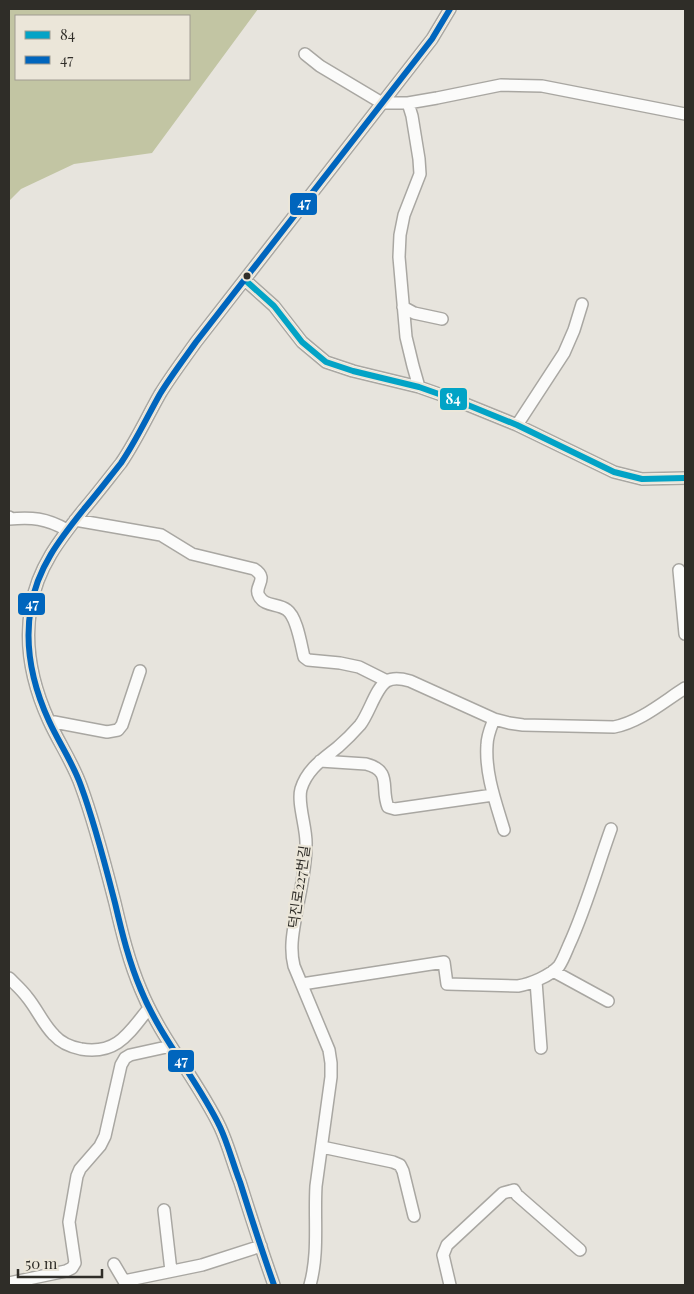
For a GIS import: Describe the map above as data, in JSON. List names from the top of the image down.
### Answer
{
  "streets": {
    "street": ["덕진로227번길"]
  },
  "lines": ["transit line 47", "transit line 84"],
  "legend": ["84", "47"],
  "scale_bar": "50 m"
}
